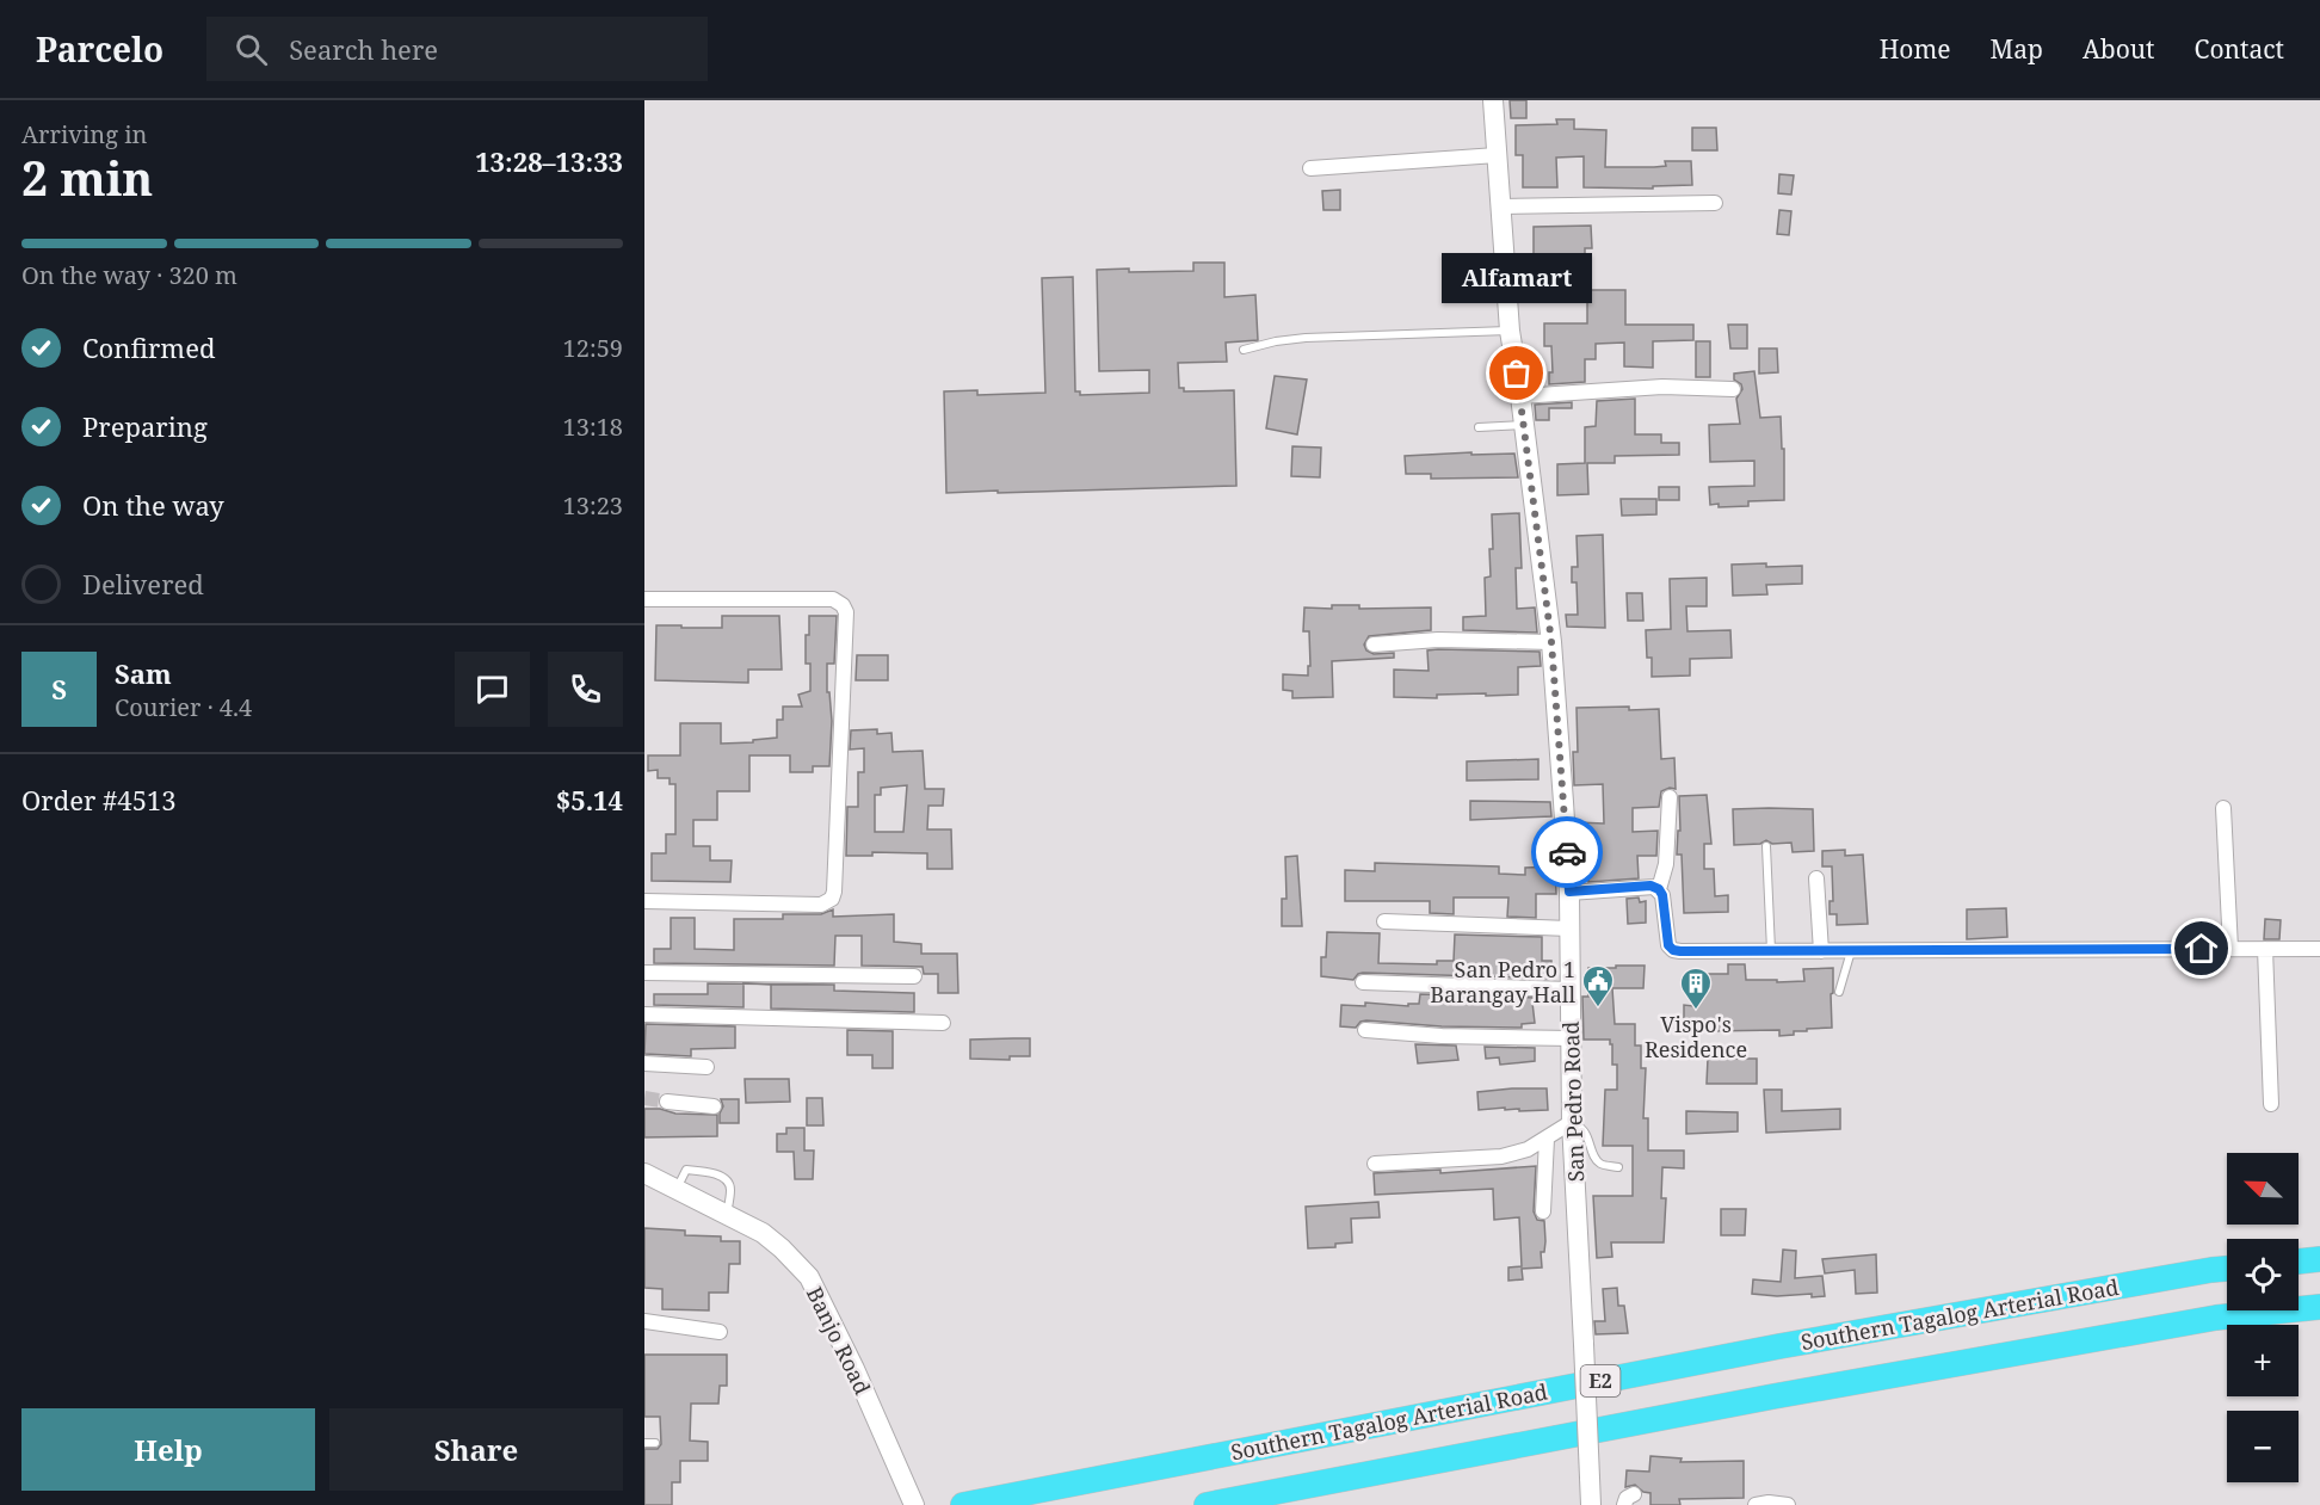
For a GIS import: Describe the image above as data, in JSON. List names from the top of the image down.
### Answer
{
  "streets": {
    "highway": ["Southern Tagalog Arterial Road", "E2"],
    "street": ["San Pedro Road", "Banjo Road"]
  },
  "places": {
    "other": ["Alfamart"],
    "public building": ["San Pedro 1 Barangay Hall"],
    "building": ["Vispo's Residence"]
  },
  "north": "top left",
  "page": {
    "header": "Parcelo",
    "search": "Search here",
    "nav": [
      "Home",
      "Map",
      "About",
      "Contact"
    ],
    "heading": ["2 min", "Arriving in", "13:28–13:33"],
    "panel": [
      "Sam",
      "Courier · 4.4",
      "Order #4513",
      "$5.14"
    ],
    "bar": "On the way · 320 m",
    "bubble": "Alfamart",
    "list": [
      ["Confirmed", "12:59"],
      ["Preparing", "13:18"],
      ["On the way", "13:23"],
      "Delivered"
    ],
    "round": "S",
    "map_buttons": ["+", "−"],
    "buttons": ["Help", "Share"]
  }
}
